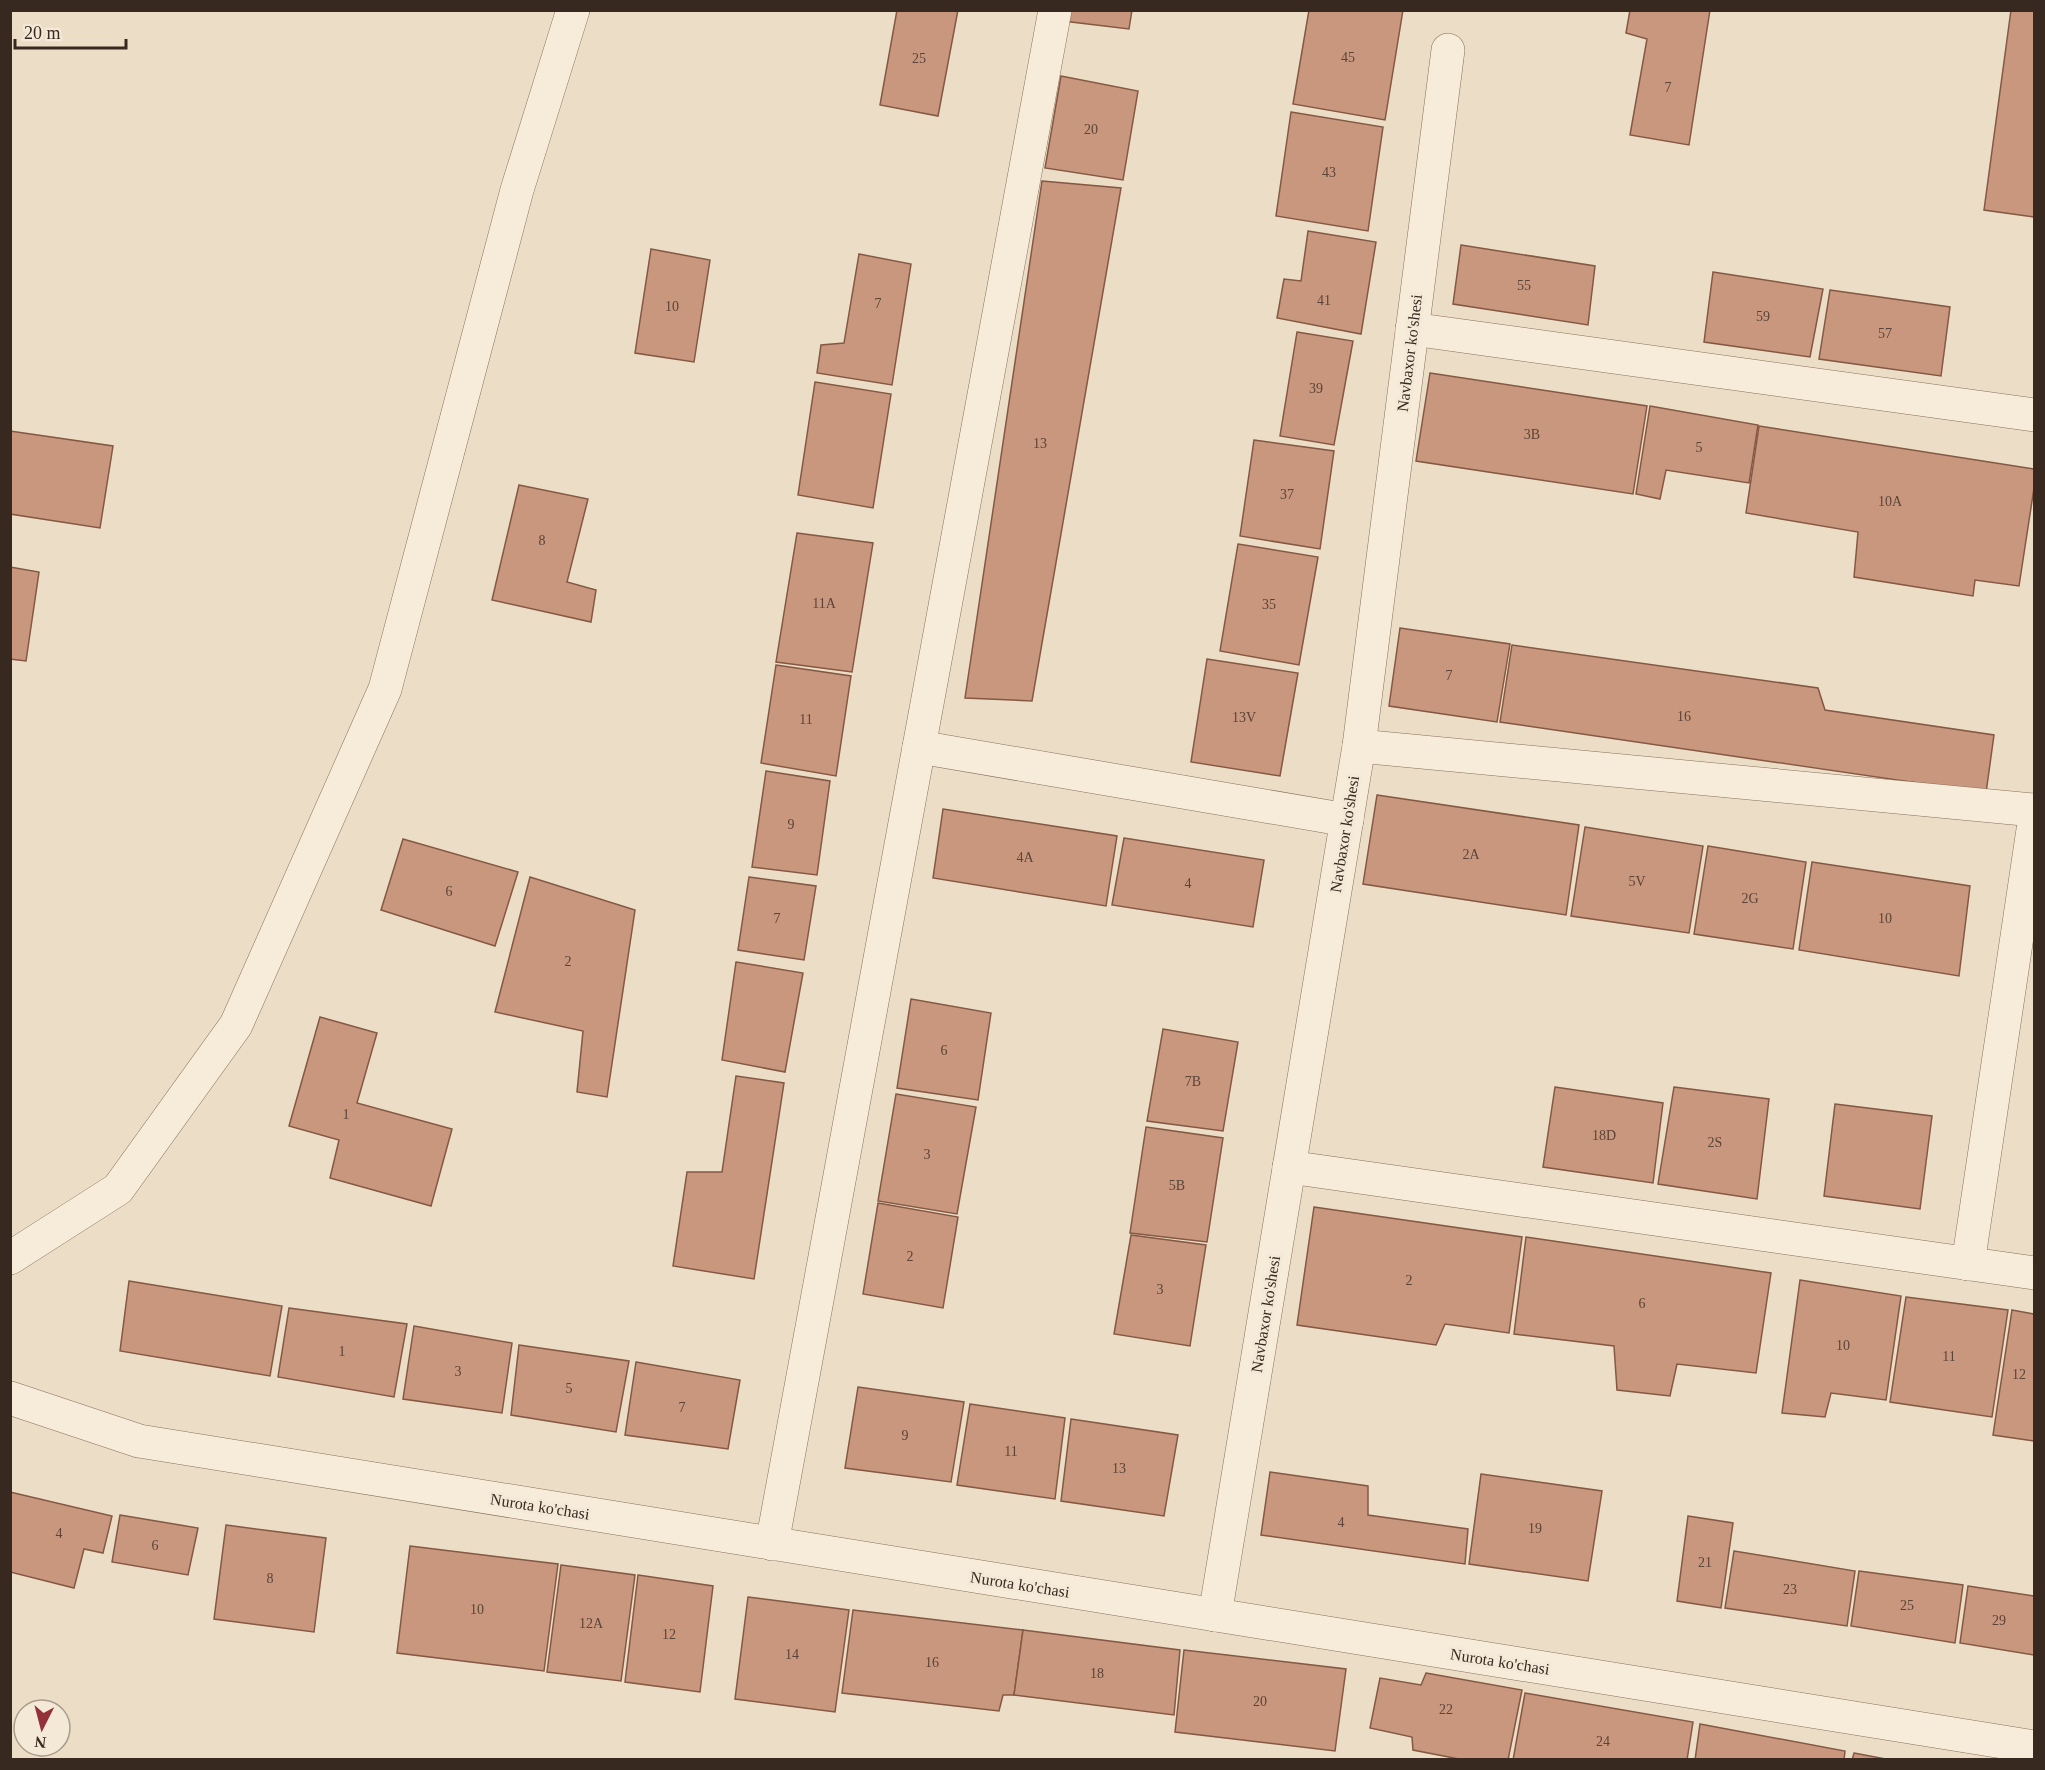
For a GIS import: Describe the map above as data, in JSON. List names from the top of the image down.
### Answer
{
  "streets": {
    "street": ["Navbaxor ko'shesi", "Nurota ko'chasi"]
  },
  "crossings": [
    ["Navbaxor ko'shesi", "Nurota ko'chasi"]
  ],
  "house_numbers": [
    "45",
    "25",
    "7",
    "20",
    "43",
    "55",
    "41",
    "7",
    "10",
    "59",
    "57",
    "39",
    "3B",
    "13",
    "5",
    "37",
    "10A",
    "8",
    "11A",
    "35",
    "7",
    "16",
    "13V",
    "11",
    "9",
    "2A",
    "4A",
    "5V",
    "4",
    "6",
    "2G",
    "7",
    "10",
    "2",
    "6",
    "7B",
    "1",
    "18D",
    "2S",
    "3",
    "5B",
    "2",
    "2",
    "3",
    "6",
    "10",
    "1",
    "11",
    "3",
    "12",
    "5",
    "7",
    "9",
    "11",
    "13",
    "4",
    "19",
    "4",
    "6",
    "21",
    "8",
    "23",
    "25",
    "10",
    "29",
    "12A",
    "12",
    "14",
    "16",
    "18",
    "20",
    "22",
    "24"
  ],
  "scale_bar": "20 m",
  "north": "bottom"
}
